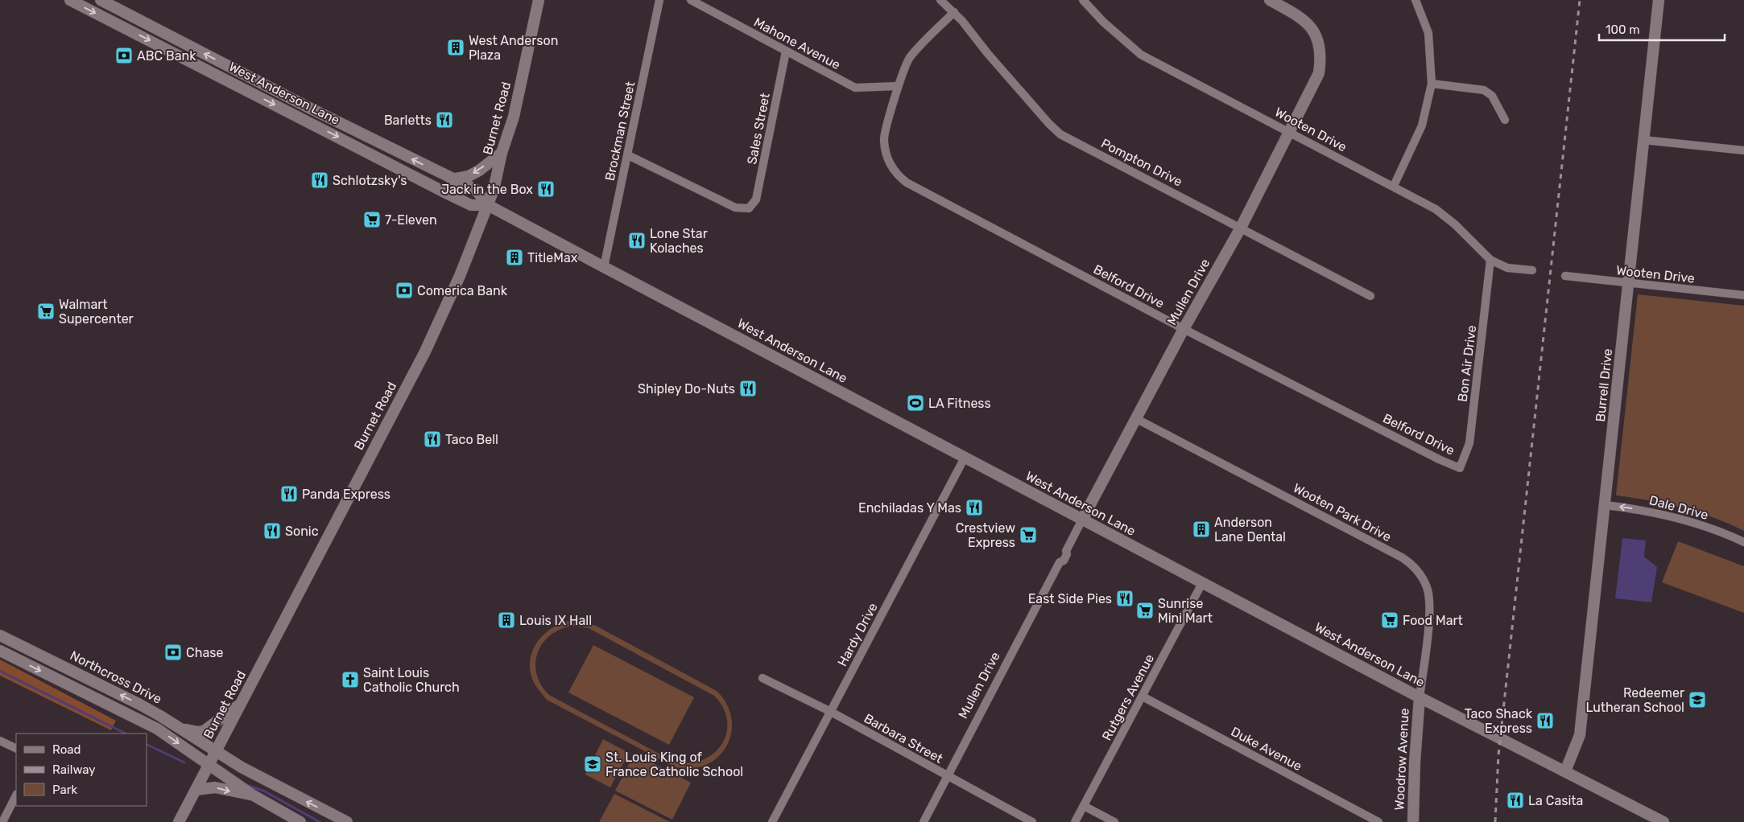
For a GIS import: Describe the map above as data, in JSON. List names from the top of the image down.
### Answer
{
  "streets": {
    "main road": [
      "West Anderson Lane",
      "Burnet Road",
      "Mullen Drive",
      "Burrell Drive",
      "Northcross Drive",
      "Woodrow Avenue"
    ],
    "street": [
      "Mahone Avenue",
      "Sales Street",
      "Wooten Drive",
      "Brockman Street",
      "Pompton Drive",
      "Belford Drive",
      "Bon Air Drive",
      "Dale Drive",
      "Wooten Park Drive",
      "Hardy Drive",
      "Rutgers Avenue",
      "Barbara Street",
      "Duke Avenue"
    ]
  },
  "crossings": [
    ["Mahone Avenue", "Sales Street"],
    ["Mahone Avenue", "Belford Drive"],
    ["West Anderson Lane", "Burnet Road"],
    ["West Anderson Lane", "Brockman Street"],
    ["West Anderson Lane", "Mullen Drive"],
    ["West Anderson Lane", "Burrell Drive"],
    ["West Anderson Lane", "Wooten Park Drive"],
    ["West Anderson Lane", "Hardy Drive"],
    ["West Anderson Lane", "Rutgers Avenue"],
    ["West Anderson Lane", "Woodrow Avenue"],
    ["Burnet Road", "Northcross Drive"],
    ["Sales Street", "Brockman Street"],
    ["Wooten Drive", "Mullen Drive"],
    ["Wooten Drive", "Bon Air Drive"],
    ["Wooten Drive", "Burrell Drive"],
    ["Pompton Drive", "Mullen Drive"],
    ["Belford Drive", "Mullen Drive"],
    ["Belford Drive", "Bon Air Drive"],
    ["Mullen Drive", "Wooten Park Drive"],
    ["Mullen Drive", "Barbara Street"],
    ["Burrell Drive", "Dale Drive"],
    ["Wooten Park Drive", "Woodrow Avenue"],
    ["Hardy Drive", "Barbara Street"],
    ["Rutgers Avenue", "Duke Avenue"]
  ],
  "one_way": ["Dale Drive"],
  "places": {
    "building": [
      "West Anderson Plaza",
      "TitleMax",
      "Anderson Lane Dental",
      "Louis IX Hall"
    ],
    "bank": ["ABC Bank", "Comerica Bank", "Chase"],
    "restaurant": [
      "Barletts",
      "Schlotzsky's",
      "Jack in the Box",
      "Lone Star Kolaches",
      "Shipley Do-Nuts",
      "Taco Bell",
      "Panda Express",
      "Enchiladas Y Mas",
      "Sonic",
      "East Side Pies",
      "Taco Shack Express",
      "La Casita"
    ],
    "supermarket": [
      "7-Eleven",
      "Walmart Supercenter",
      "Crestview Express",
      "Sunrise Mini Mart",
      "Food Mart"
    ],
    "sports": ["LA Fitness"],
    "church": ["Saint Louis Catholic Church"],
    "school or university": ["Redeemer Lutheran School", "St. Louis King of France Catholic School"]
  },
  "legend": ["Road", "Railway", "Park"],
  "scale_bar": "100 m"
}
